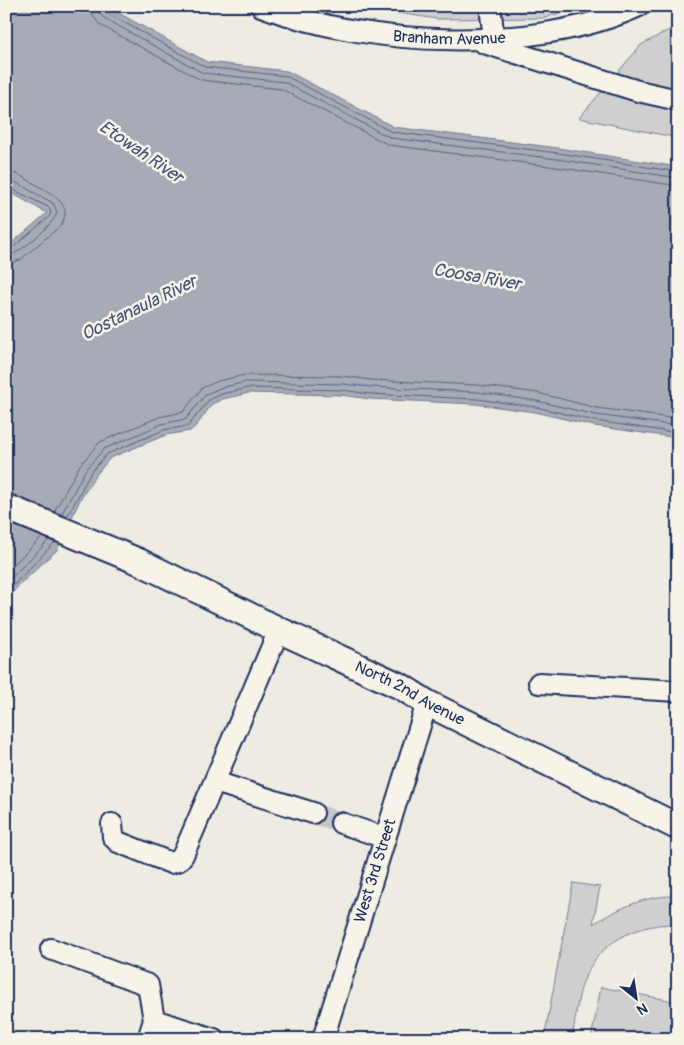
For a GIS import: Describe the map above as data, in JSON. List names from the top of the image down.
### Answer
{
  "streets": {
    "main road": ["North 2nd Avenue"],
    "street": ["Branham Avenue", "West 3rd Street"]
  },
  "crossings": [
    ["North 2nd Avenue", "West 3rd Street"]
  ],
  "water": ["Etowah River", "Coosa River", "Oostanaula River"],
  "north": "bottom right"
}
